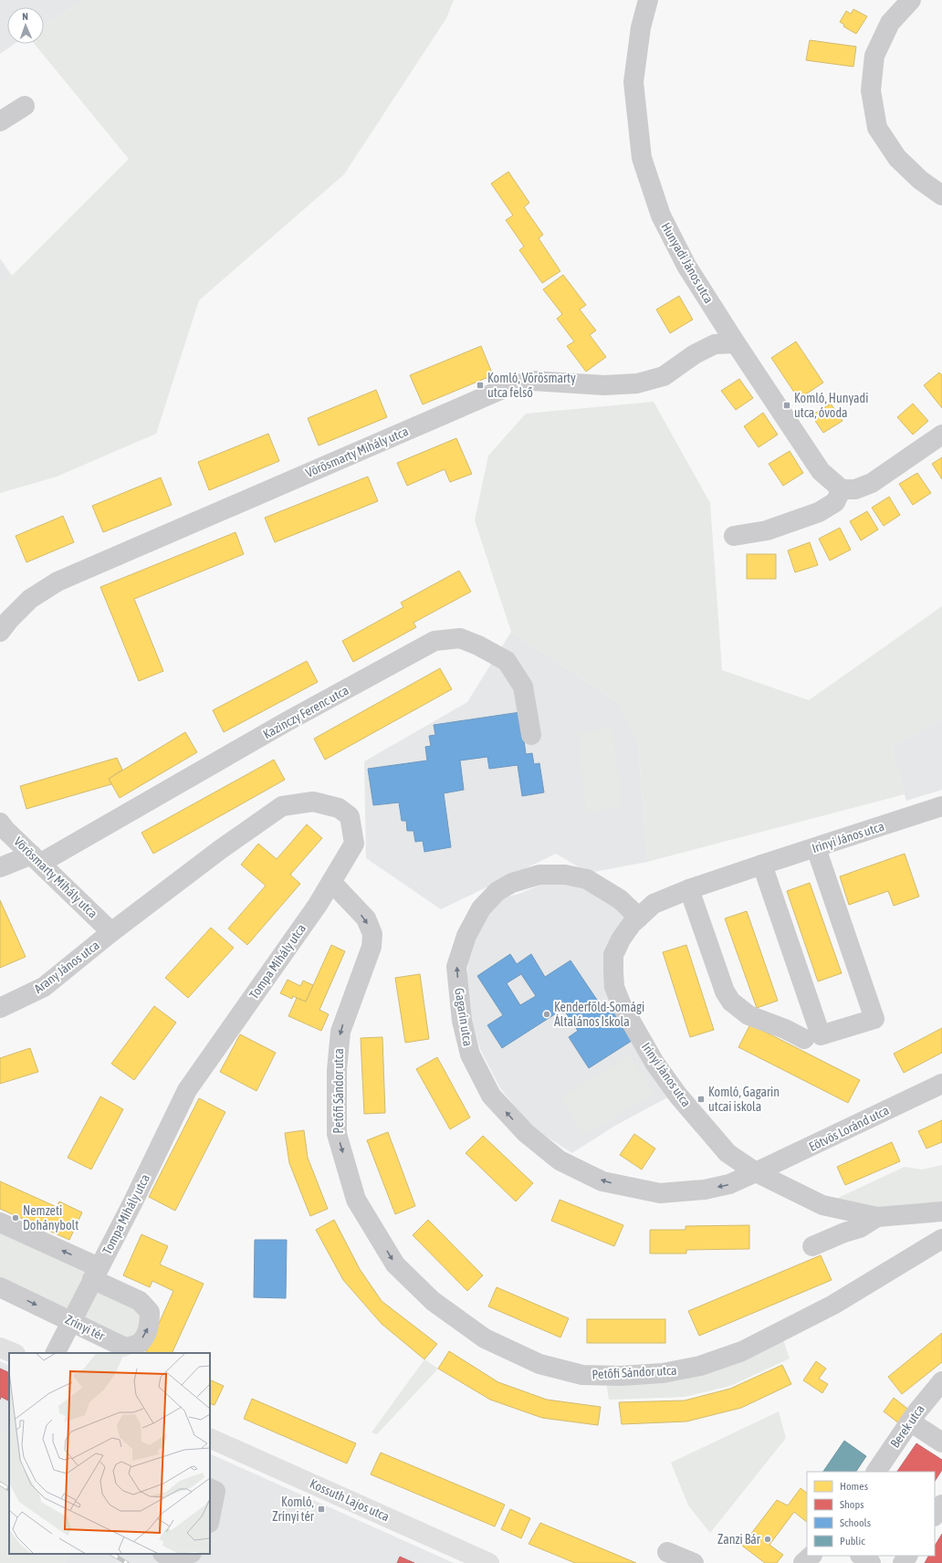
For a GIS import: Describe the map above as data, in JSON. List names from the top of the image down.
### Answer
{
  "streets": {
    "main road": ["Kossuth Lajos utca"],
    "street": [
      "Hunyadi János utca",
      "Vörösmarty Mihály utca",
      "Kazinczy Ferenc utca",
      "Irinyi János utca",
      "Tompa Mihály utca",
      "Arany János utca",
      "Gagarin utca",
      "Petőfi Sándor utca",
      "Eötvös Loránd utca",
      "Zrínyi tér",
      "Berek utca"
    ]
  },
  "crossings": [
    ["Hunyadi János utca", "Vörösmarty Mihály utca"],
    ["Vörösmarty Mihály utca", "Kazinczy Ferenc utca"],
    ["Vörösmarty Mihály utca", "Tompa Mihály utca"],
    ["Vörösmarty Mihály utca", "Arany János utca"],
    ["Irinyi János utca", "Gagarin utca"],
    ["Irinyi János utca", "Eötvös Loránd utca"],
    ["Tompa Mihály utca", "Arany János utca"],
    ["Tompa Mihály utca", "Petőfi Sándor utca"],
    ["Tompa Mihály utca", "Zrínyi tér"],
    ["Gagarin utca", "Eötvös Loránd utca"]
  ],
  "places": {
    "transit": [
      "Komló, Vörösmarty utca felső",
      "Komló, Hunyadi utca, óvoda",
      "Komló, Gagarin utcai iskola",
      "Komló, Zrínyi tér"
    ],
    "other": ["Kenderföld-Somági Általános Iskola", "Nemzeti Dohánybolt", "Zanzi Bár"]
  },
  "legend": [
    "Homes",
    "Shops",
    "Schools",
    "Public"
  ],
  "north": "top"
}
